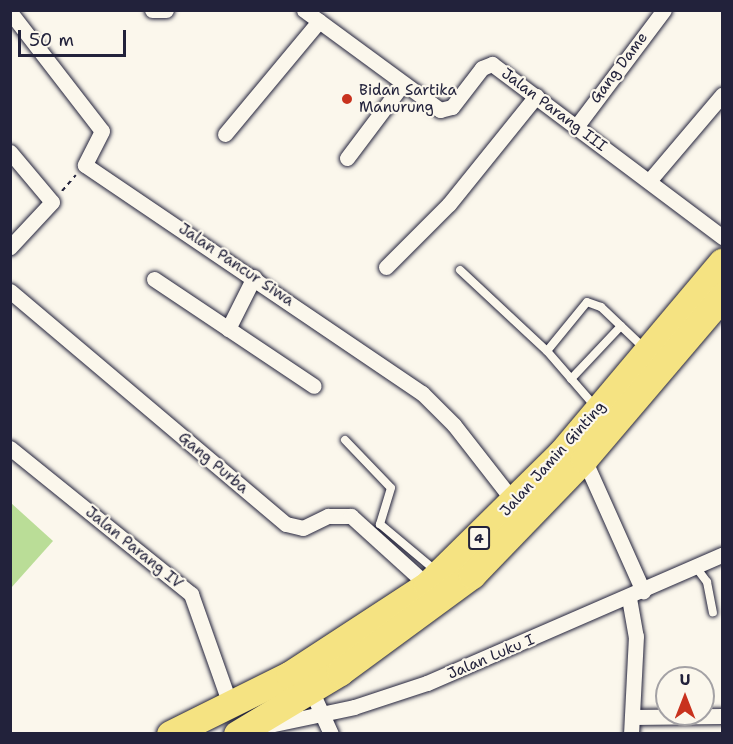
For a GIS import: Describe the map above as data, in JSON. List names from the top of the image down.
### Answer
{
  "streets": {
    "highway": ["Jalan Jamin Ginting", "4"],
    "street": [
      "Gang Dame",
      "Jalan Parang III",
      "Jalan Pancur Siwa",
      "Gang Purba",
      "Jalan Parang IV",
      "Jalan Luku I"
    ]
  },
  "crossings": [
    ["Gang Dame", "Jalan Parang III"],
    ["Jalan Pancur Siwa", "Jalan Jamin Ginting"],
    ["Jalan Jamin Ginting", "Gang Purba"],
    ["Jalan Jamin Ginting", "Jalan Parang IV"],
    ["Jalan Jamin Ginting", "Jalan Luku I"]
  ],
  "places": ["Bidan Sartika Manurung"],
  "scale_bar": "50 m",
  "north": "top"
}
